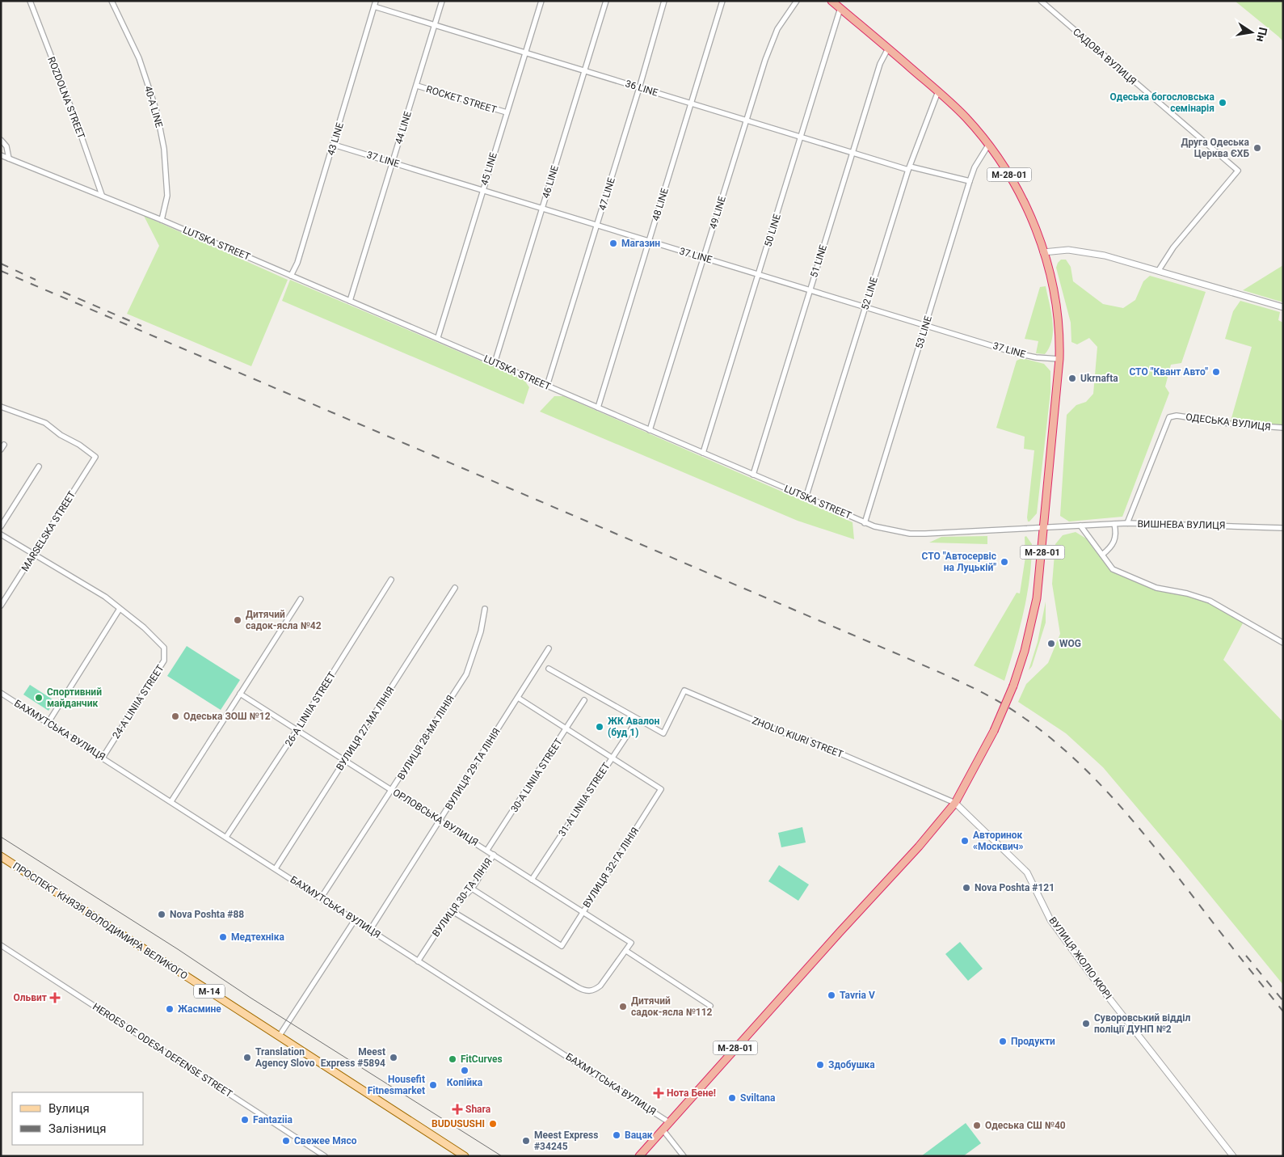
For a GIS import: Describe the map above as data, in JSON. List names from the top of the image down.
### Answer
{
  "streets": {
    "highway": ["М-28-01"],
    "main road": ["ПРОСПЕКТ КНЯЗЯ ВОЛОДИМИРА ВЕЛИКОГО", "М-14"],
    "street": [
      "САДОВА ВУЛИЦЯ",
      "36 LINE",
      "ROZDOLNA STREET",
      "ROCKET STREET",
      "40-A LINE",
      "44 LINE",
      "43 LINE",
      "37 LINE",
      "45 LINE",
      "46 LINE",
      "47 LINE",
      "48 LINE",
      "49 LINE",
      "50 LINE",
      "LUTSKA STREET",
      "51 LINE",
      "52 LINE",
      "53 LINE",
      "ОДЕСЬКА ВУЛИЦЯ",
      "ВИШНЕВА ВУЛИЦЯ",
      "MARSELSKA STREET",
      "24-A LINIIA STREET",
      "26-A LINIIA STREET",
      "ВУЛИЦЯ 27-МА ЛІНІЯ",
      "БАХМУТСЬКА ВУЛИЦЯ",
      "ВУЛИЦЯ 28-МА ЛІНІЯ",
      "ZHOLIO KIURI STREET",
      "ВУЛИЦЯ 29-ТА ЛІНІЯ",
      "30-A LINIIA STREET",
      "31-A LINIIA STREET",
      "ОРЛОВСЬКА ВУЛИЦЯ",
      "ВУЛИЦЯ 32-ГА ЛІНІЯ",
      "ВУЛИЦЯ 30-ТА ЛІНІЯ",
      "ВУЛИЦЯ ЖОЛІО КЮРІ",
      "HEROES OF ODESA DEFENSE STREET"
    ]
  },
  "crossings": [
    ["36 LINE", "44 LINE"],
    ["36 LINE", "43 LINE"],
    ["36 LINE", "45 LINE"],
    ["36 LINE", "46 LINE"],
    ["36 LINE", "47 LINE"],
    ["36 LINE", "48 LINE"],
    ["36 LINE", "49 LINE"],
    ["36 LINE", "50 LINE"],
    ["36 LINE", "51 LINE"],
    ["36 LINE", "52 LINE"],
    ["36 LINE", "53 LINE"],
    ["ROZDOLNA STREET", "LUTSKA STREET"],
    ["ROCKET STREET", "44 LINE"],
    ["ROCKET STREET", "45 LINE"],
    ["40-A LINE", "LUTSKA STREET"],
    ["44 LINE", "37 LINE"],
    ["44 LINE", "LUTSKA STREET"],
    ["43 LINE", "37 LINE"],
    ["43 LINE", "LUTSKA STREET"],
    ["37 LINE", "45 LINE"],
    ["37 LINE", "М-28-01"],
    ["37 LINE", "46 LINE"],
    ["37 LINE", "47 LINE"],
    ["37 LINE", "48 LINE"],
    ["37 LINE", "49 LINE"],
    ["37 LINE", "50 LINE"],
    ["37 LINE", "51 LINE"],
    ["37 LINE", "52 LINE"],
    ["37 LINE", "53 LINE"],
    ["45 LINE", "LUTSKA STREET"],
    ["М-28-01", "50 LINE"],
    ["М-28-01", "LUTSKA STREET"],
    ["М-28-01", "51 LINE"],
    ["М-28-01", "52 LINE"],
    ["М-28-01", "53 LINE"],
    ["М-28-01", "БАХМУТСЬКА ВУЛИЦЯ"],
    ["М-28-01", "ZHOLIO KIURI STREET"],
    ["М-28-01", "ВУЛИЦЯ ЖОЛІО КЮРІ"],
    ["46 LINE", "LUTSKA STREET"],
    ["47 LINE", "LUTSKA STREET"],
    ["48 LINE", "LUTSKA STREET"],
    ["49 LINE", "LUTSKA STREET"],
    ["50 LINE", "LUTSKA STREET"],
    ["LUTSKA STREET", "51 LINE"],
    ["LUTSKA STREET", "52 LINE"],
    ["LUTSKA STREET", "53 LINE"],
    ["LUTSKA STREET", "ВИШНЕВА ВУЛИЦЯ"],
    ["ОДЕСЬКА ВУЛИЦЯ", "ВИШНЕВА ВУЛИЦЯ"],
    ["MARSELSKA STREET", "24-A LINIIA STREET"],
    ["24-A LINIIA STREET", "БАХМУТСЬКА ВУЛИЦЯ"],
    ["26-A LINIIA STREET", "БАХМУТСЬКА ВУЛИЦЯ"],
    ["26-A LINIIA STREET", "ОРЛОВСЬКА ВУЛИЦЯ"],
    ["ВУЛИЦЯ 27-МА ЛІНІЯ", "БАХМУТСЬКА ВУЛИЦЯ"],
    ["ВУЛИЦЯ 27-МА ЛІНІЯ", "ОРЛОВСЬКА ВУЛИЦЯ"],
    ["БАХМУТСЬКА ВУЛИЦЯ", "ВУЛИЦЯ 28-МА ЛІНІЯ"],
    ["БАХМУТСЬКА ВУЛИЦЯ", "ВУЛИЦЯ 29-ТА ЛІНІЯ"],
    ["БАХМУТСЬКА ВУЛИЦЯ", "ВУЛИЦЯ 30-ТА ЛІНІЯ"],
    ["ВУЛИЦЯ 28-МА ЛІНІЯ", "ОРЛОВСЬКА ВУЛИЦЯ"],
    ["ZHOLIO KIURI STREET", "31-A LINIIA STREET"],
    ["ZHOLIO KIURI STREET", "ВУЛИЦЯ ЖОЛІО КЮРІ"],
    ["ВУЛИЦЯ 29-ТА ЛІНІЯ", "ОРЛОВСЬКА ВУЛИЦЯ"],
    ["30-A LINIIA STREET", "ОРЛОВСЬКА ВУЛИЦЯ"],
    ["31-A LINIIA STREET", "ОРЛОВСЬКА ВУЛИЦЯ"],
    ["31-A LINIIA STREET", "ВУЛИЦЯ 32-ГА ЛІНІЯ"],
    ["ОРЛОВСЬКА ВУЛИЦЯ", "ВУЛИЦЯ 32-ГА ЛІНІЯ"],
    ["ОРЛОВСЬКА ВУЛИЦЯ", "ВУЛИЦЯ 30-ТА ЛІНІЯ"],
    ["ВУЛИЦЯ 32-ГА ЛІНІЯ", "ВУЛИЦЯ 30-ТА ЛІНІЯ"]
  ],
  "places": {
    "other": [
      "Одеська богословська семінарія",
      "Друга Одеська Церква ЄХБ",
      "Магазин",
      "СТО \"Квант Авто\"",
      "Ukrnafta",
      "СТО \"Автосервіс на Луцькій\"",
      "Дитячий садок-ясла №42",
      "WOG",
      "Спортивний майданчик",
      "Одеська ЗОШ №12",
      "ЖК Авалон (буд 1)",
      "Авторинок «Москвич»",
      "Nova Poshta #121",
      "Nova Poshta #88",
      "Медтехніка",
      "Tavria V",
      "Дитячий садок-ясла №112",
      "Жасмине",
      "Суворовський відділ поліції ДУНП №2",
      "Продукти",
      "Translation Agency Slovo",
      "Meest Express #5894",
      "FitCurves",
      "Здобушка",
      "Копійка",
      "Housefit Fitnesmarket",
      "Sviltana",
      "Fantaziia",
      "BUDUSUSHI",
      "Одеська СШ №40",
      "Вацак",
      "Свежее Мясо",
      "Meest Express #34245"
    ],
    "health": ["Ольвит", "Нота Бене!", "Shara"]
  },
  "legend": ["Вулиця", "Залізниця"],
  "north": "right"
}
